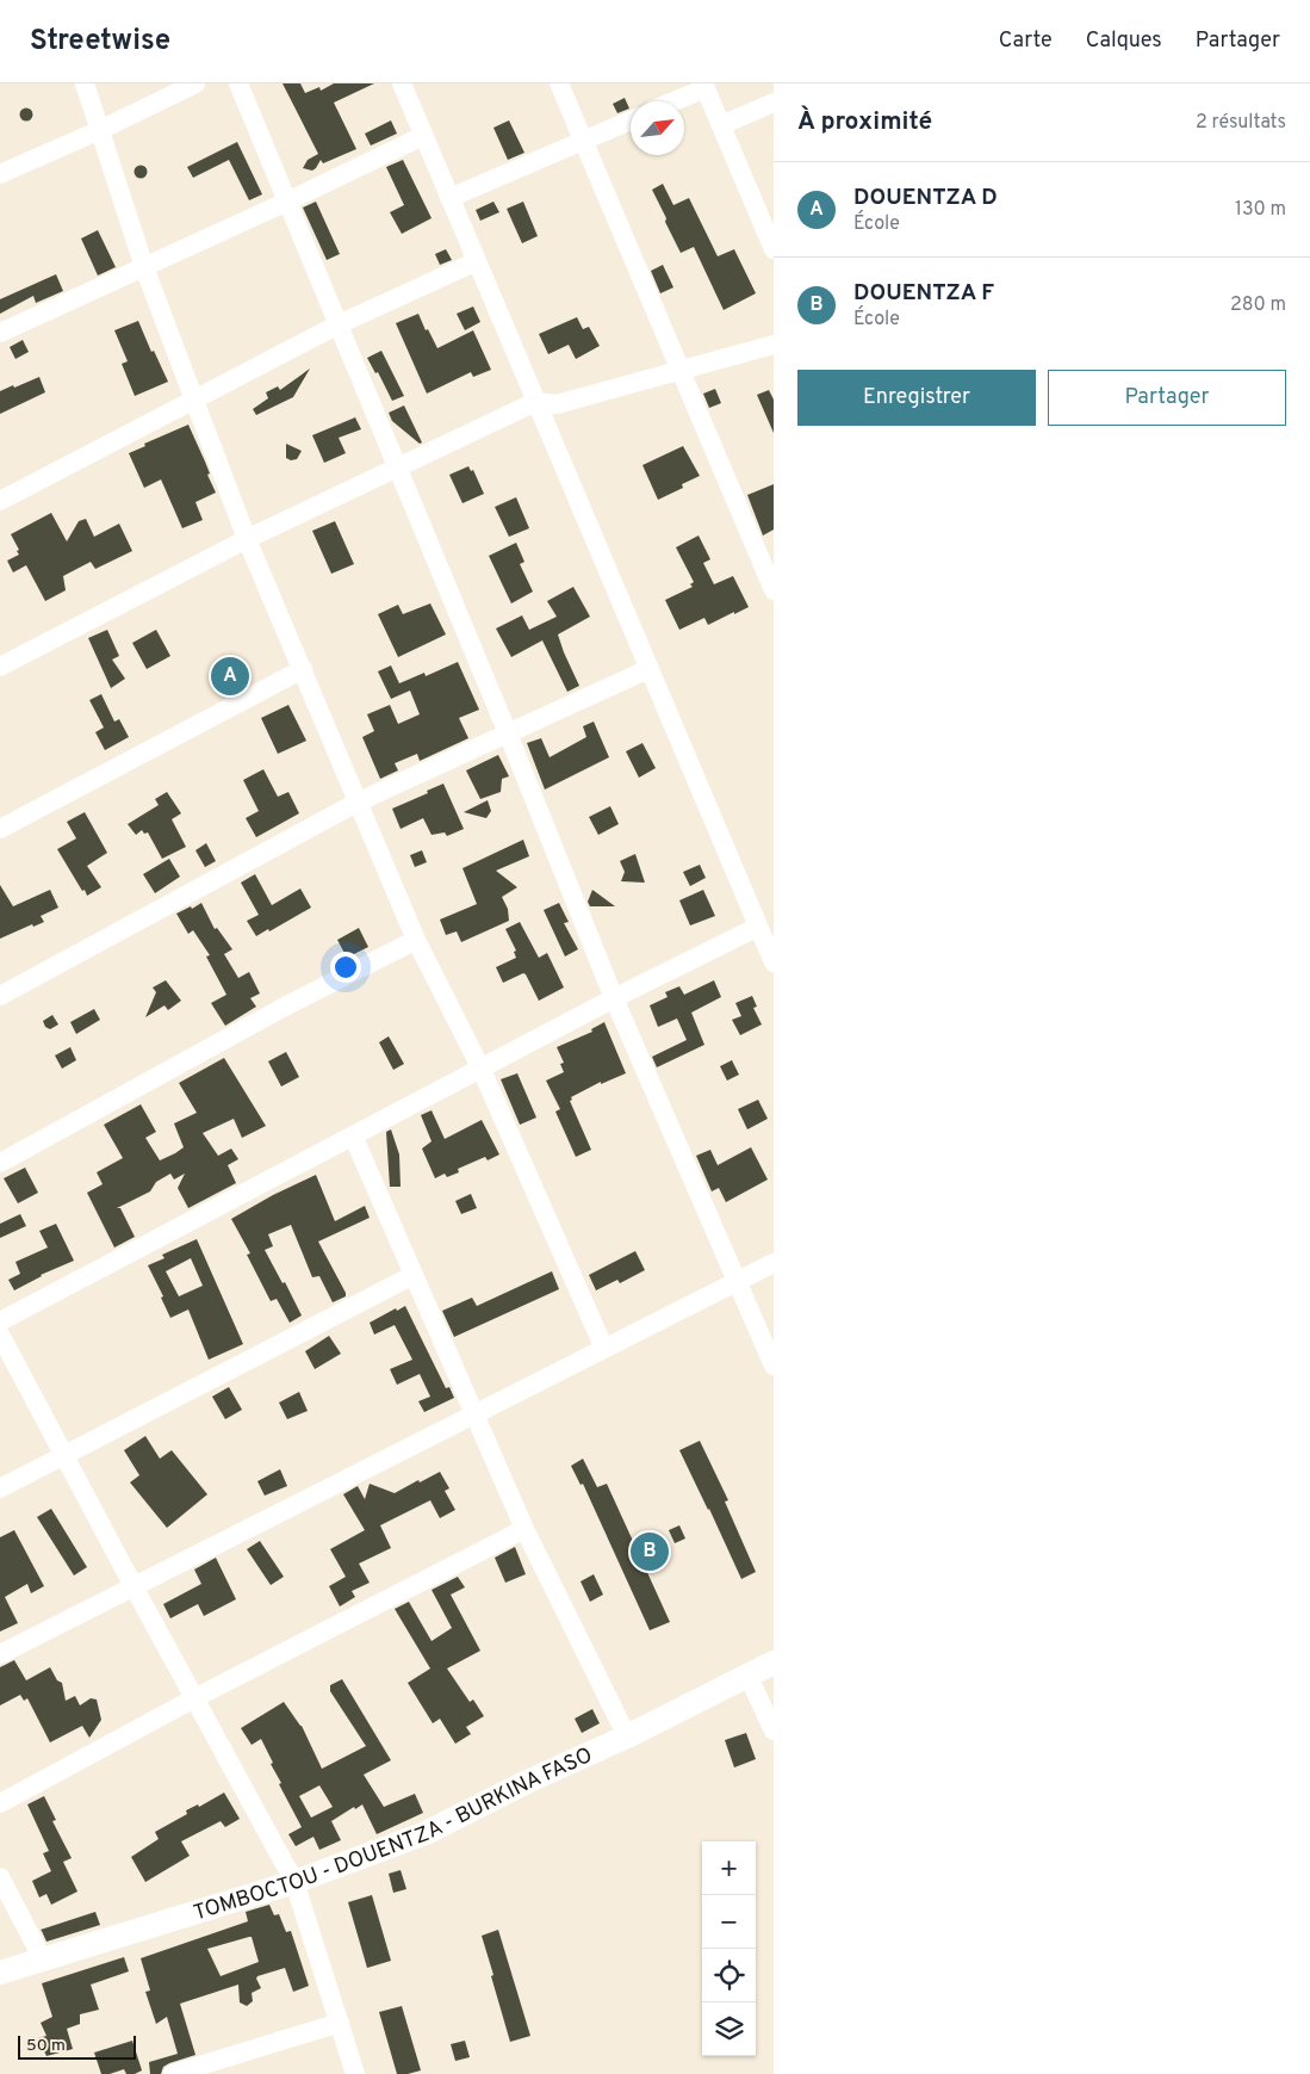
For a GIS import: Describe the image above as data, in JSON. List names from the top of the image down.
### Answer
{
  "streets": {
    "main road": ["TOMBOCTOU - DOUENTZA - BURKINA FASO"]
  },
  "scale_bar": "50 m",
  "north": "top right",
  "page": {
    "header": "Streetwise",
    "nav": ["Carte", "Calques", "Partager"],
    "heading": ["À proximité", "2 résultats"],
    "list": [
      {
        "mark": "A",
        "name": "DOUENTZA D",
        "note": "École",
        "value": "130 m"
      },
      {
        "mark": "B",
        "name": "DOUENTZA F",
        "note": "École",
        "value": "280 m"
      }
    ],
    "buttons": ["Enregistrer", "Partager"],
    "pins": ["A", "B"],
    "map_buttons": ["+", "−"],
    "scale": "50 m"
  }
}
